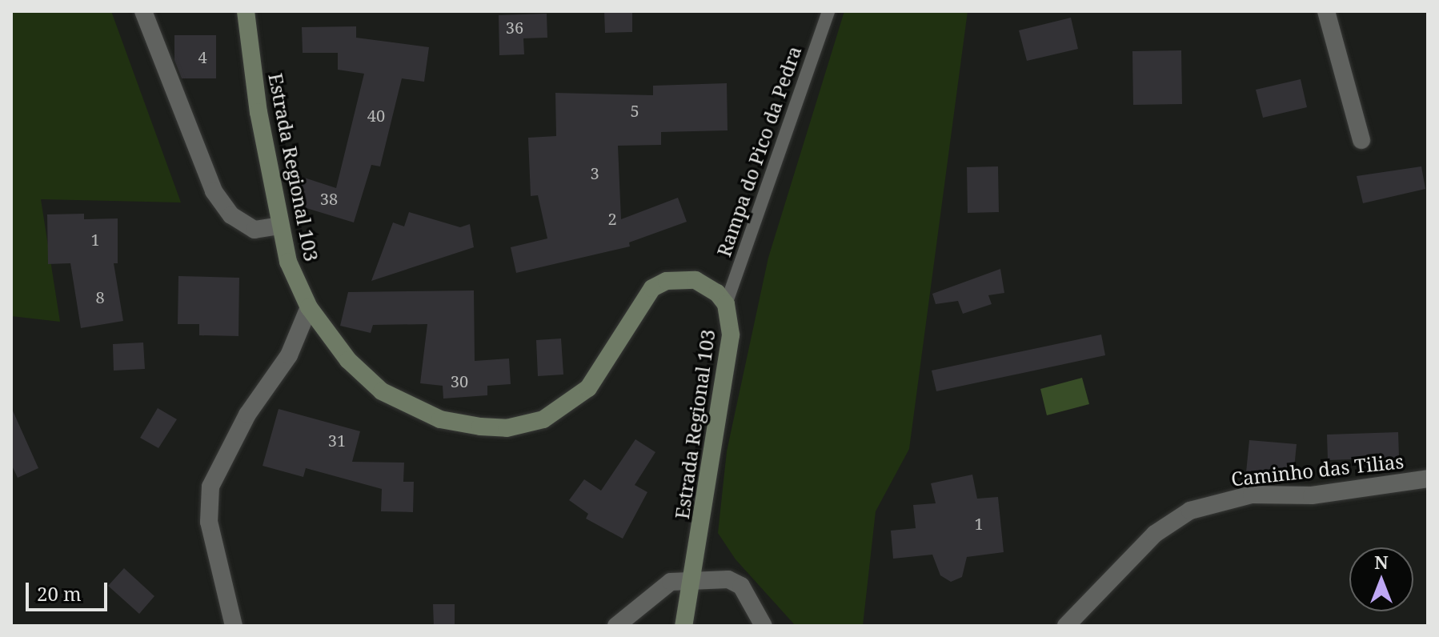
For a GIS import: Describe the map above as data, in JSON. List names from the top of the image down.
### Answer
{
  "streets": {
    "main road": ["Estrada Regional 103"],
    "street": ["Caminho das Tilias"],
    "lane": ["Rampa do Pico da Pedra"]
  },
  "crossings": [
    ["Rampa do Pico da Pedra", "Estrada Regional 103"]
  ],
  "house_numbers": [
    "36",
    "4",
    "5",
    "40",
    "3",
    "38",
    "2",
    "1",
    "8",
    "30",
    "31",
    "1"
  ],
  "scale_bar": "20 m",
  "north": "top"
}
